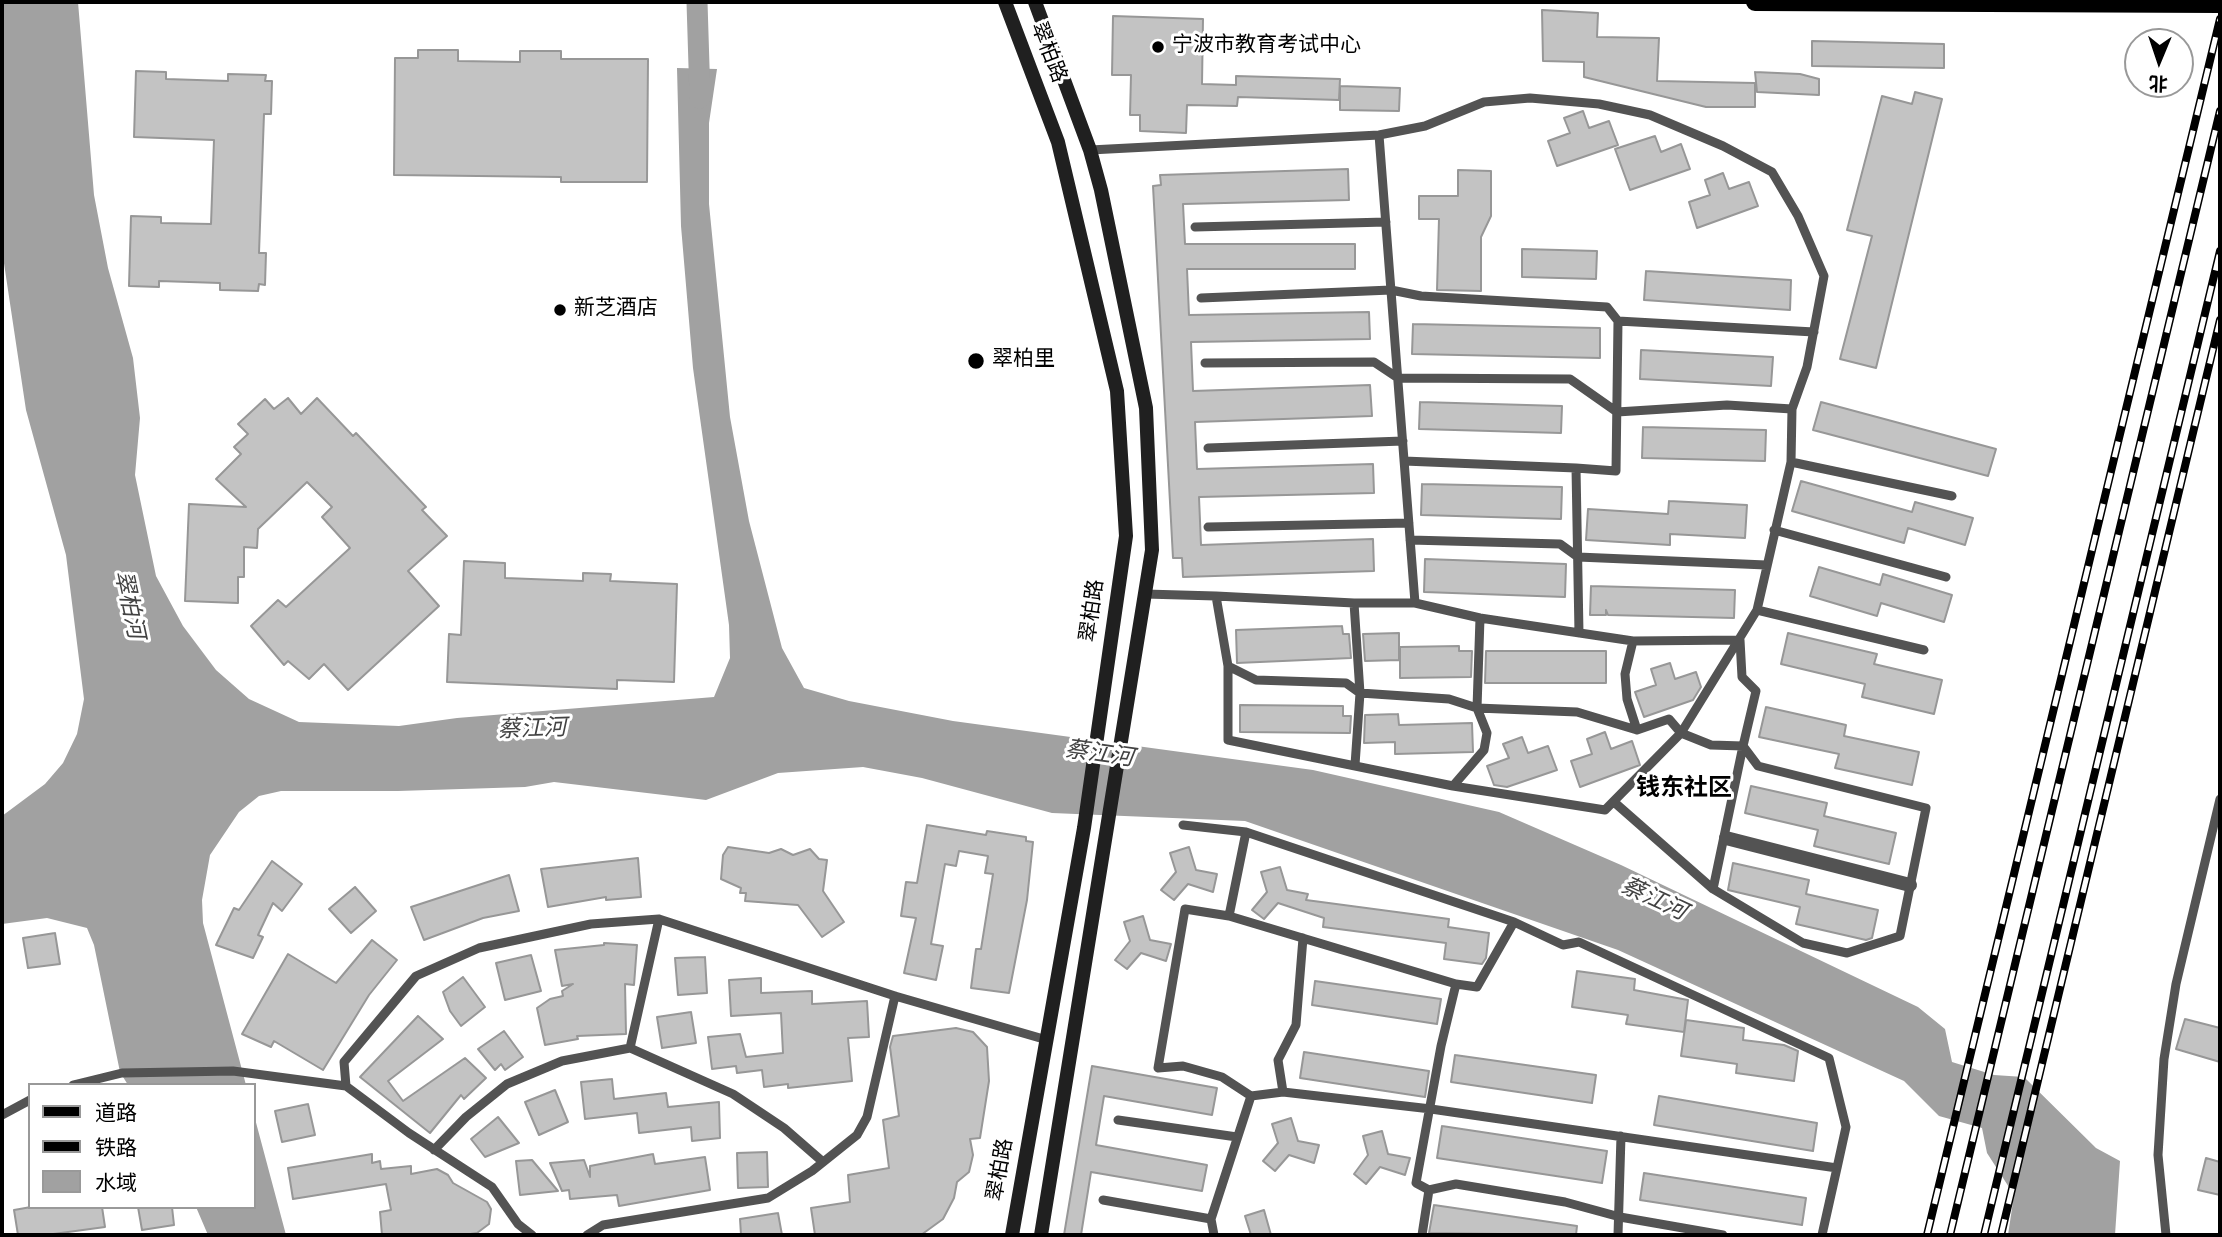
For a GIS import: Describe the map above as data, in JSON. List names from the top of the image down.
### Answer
{
  "streets": {
    "main road": ["翠柏路"]
  },
  "districts": ["钱东社区"],
  "water": ["翠柏河", "蔡江河"],
  "places": ["宁波市教育考试中心", "新芝酒店", "翠柏里"],
  "legend": ["道路", "铁路", "水域"],
  "north": "bottom"
}
